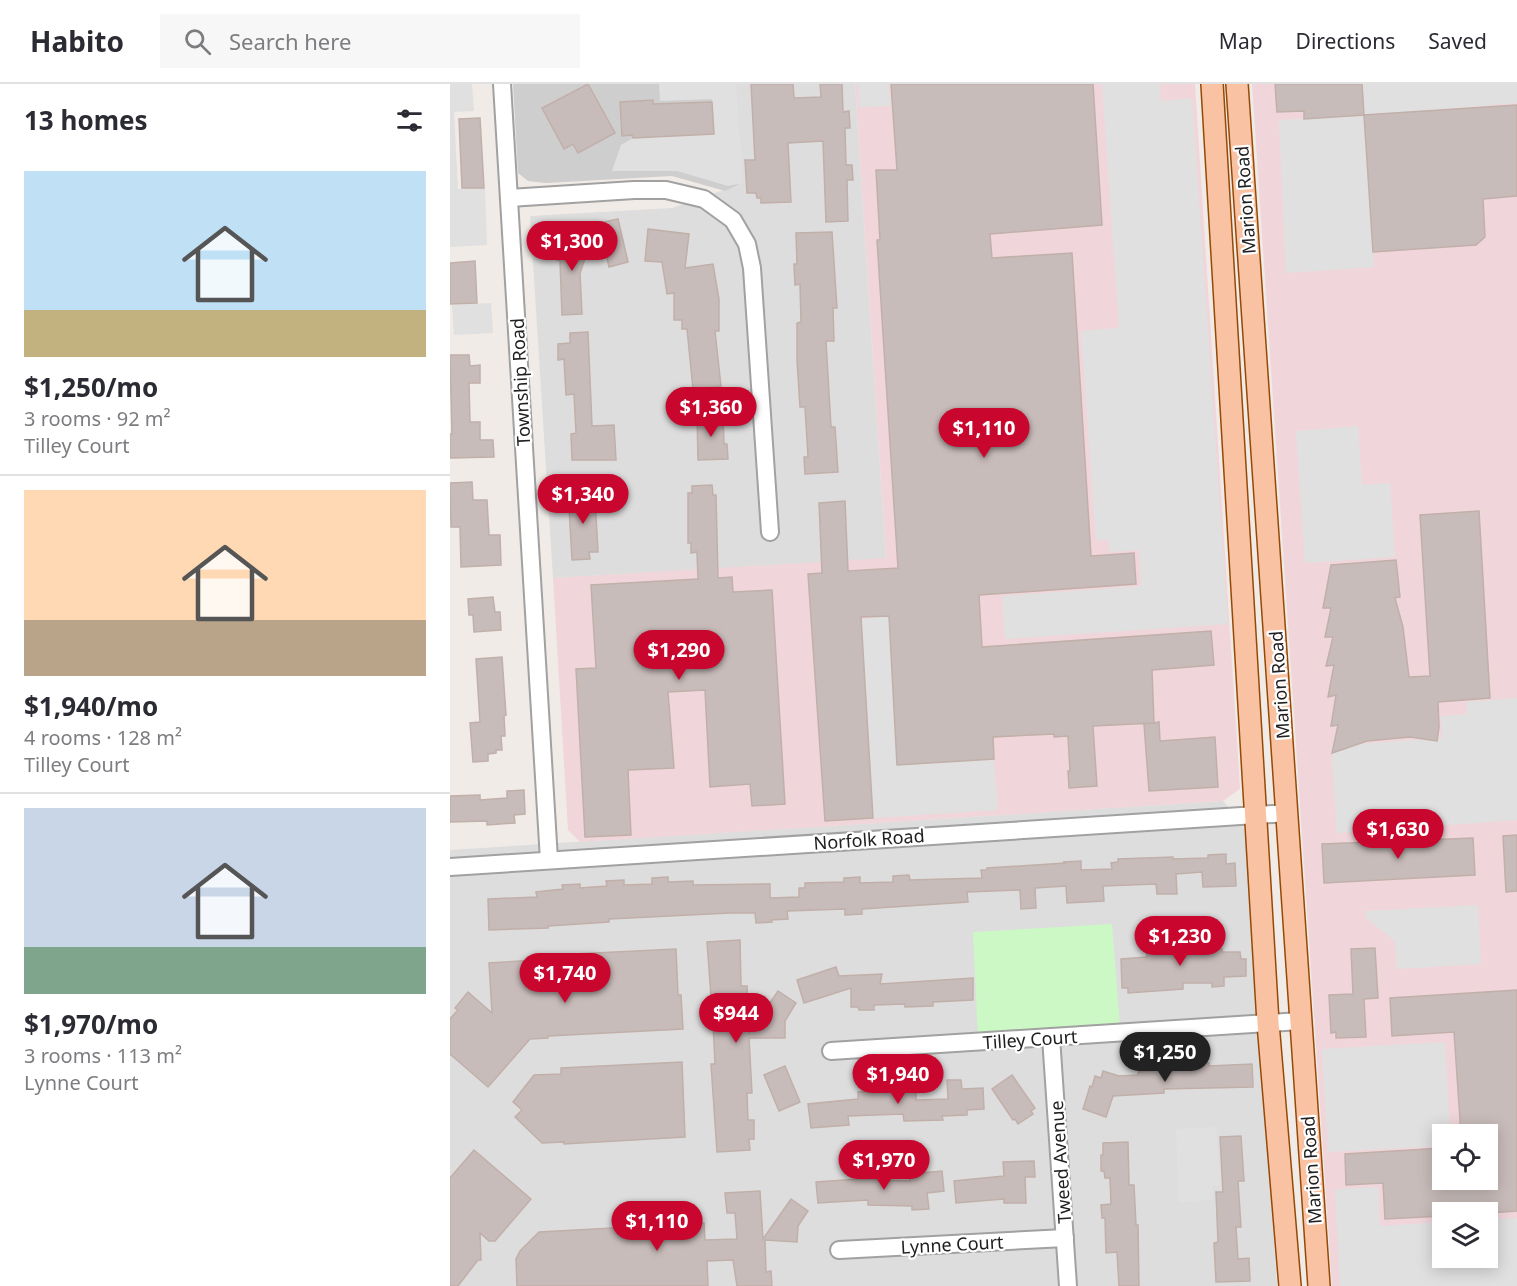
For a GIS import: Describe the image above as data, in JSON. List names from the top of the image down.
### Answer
{
  "streets": {
    "main road": ["Marion Road"],
    "street": [
      "Township Road",
      "Norfolk Road",
      "Tilley Court",
      "Tweed Avenue",
      "Lynne Court"
    ]
  },
  "crossings": [
    ["Marion Road", "Norfolk Road"],
    ["Marion Road", "Tilley Court"],
    ["Township Road", "Norfolk Road"],
    ["Tilley Court", "Tweed Avenue"],
    ["Tweed Avenue", "Lynne Court"]
  ],
  "page": {
    "header": "Habito",
    "search": "Search here",
    "nav": ["Map", "Directions", "Saved"],
    "heading": "13 homes",
    "list": [
      {
        "name": "$1,250/mo",
        "note": "3 rooms · 92 m² · Tilley Court"
      },
      {
        "name": "$1,940/mo",
        "note": "4 rooms · 128 m² · Tilley Court"
      },
      {
        "name": "$1,970/mo",
        "note": "3 rooms · 113 m² · Lynne Court"
      }
    ],
    "price": [
      "$1,300",
      "$1,360",
      "$1,110",
      "$1,340",
      "$1,290",
      "$1,630",
      "$1,230",
      "$1,740",
      "$944",
      "$1,250",
      "$1,940",
      "$1,970",
      "$1,110"
    ]
  }
}
